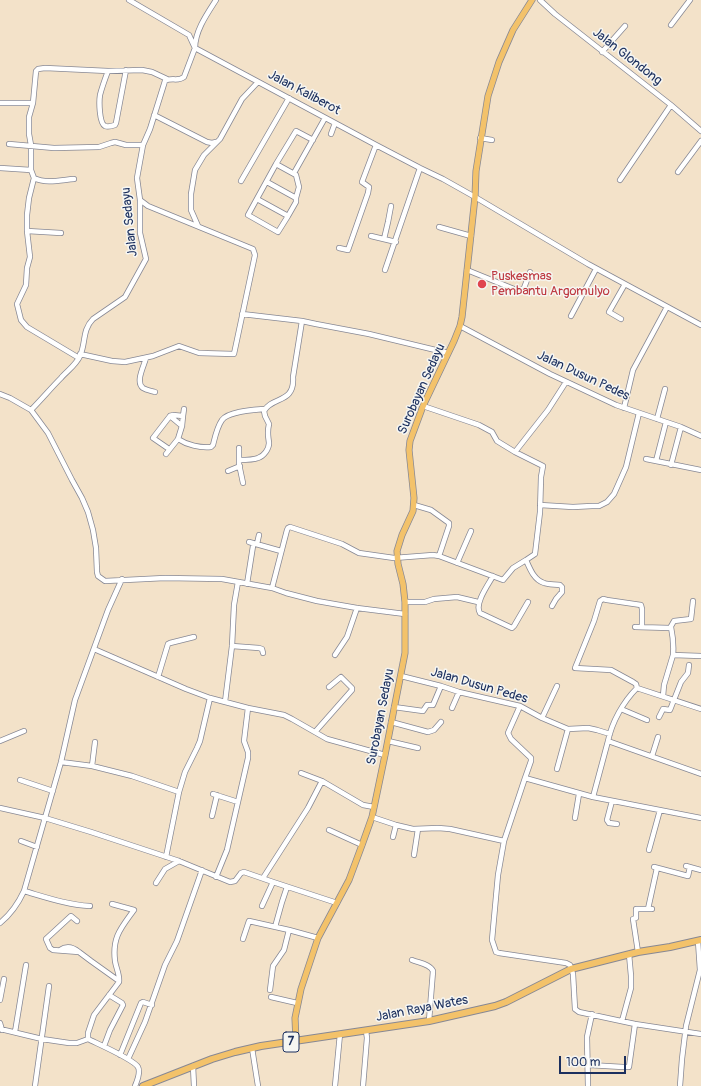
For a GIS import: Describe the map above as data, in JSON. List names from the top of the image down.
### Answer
{
  "streets": {
    "highway": ["Jalan Raya Wates", "7"],
    "main road": ["Surobayan Sedayu"],
    "street": [
      "Jalan Glondong",
      "Jalan Kaliberot",
      "Jalan Sedayu",
      "Jalan Dusun Pedes"
    ]
  },
  "crossings": [
    ["Jalan Kaliberot", "Surobayan Sedayu"],
    ["Jalan Dusun Pedes", "Surobayan Sedayu"],
    ["Surobayan Sedayu", "Jalan Raya Wates"]
  ],
  "places": ["Puskesmas Pembantu Argomulyo"],
  "scale_bar": "100 m"
}
